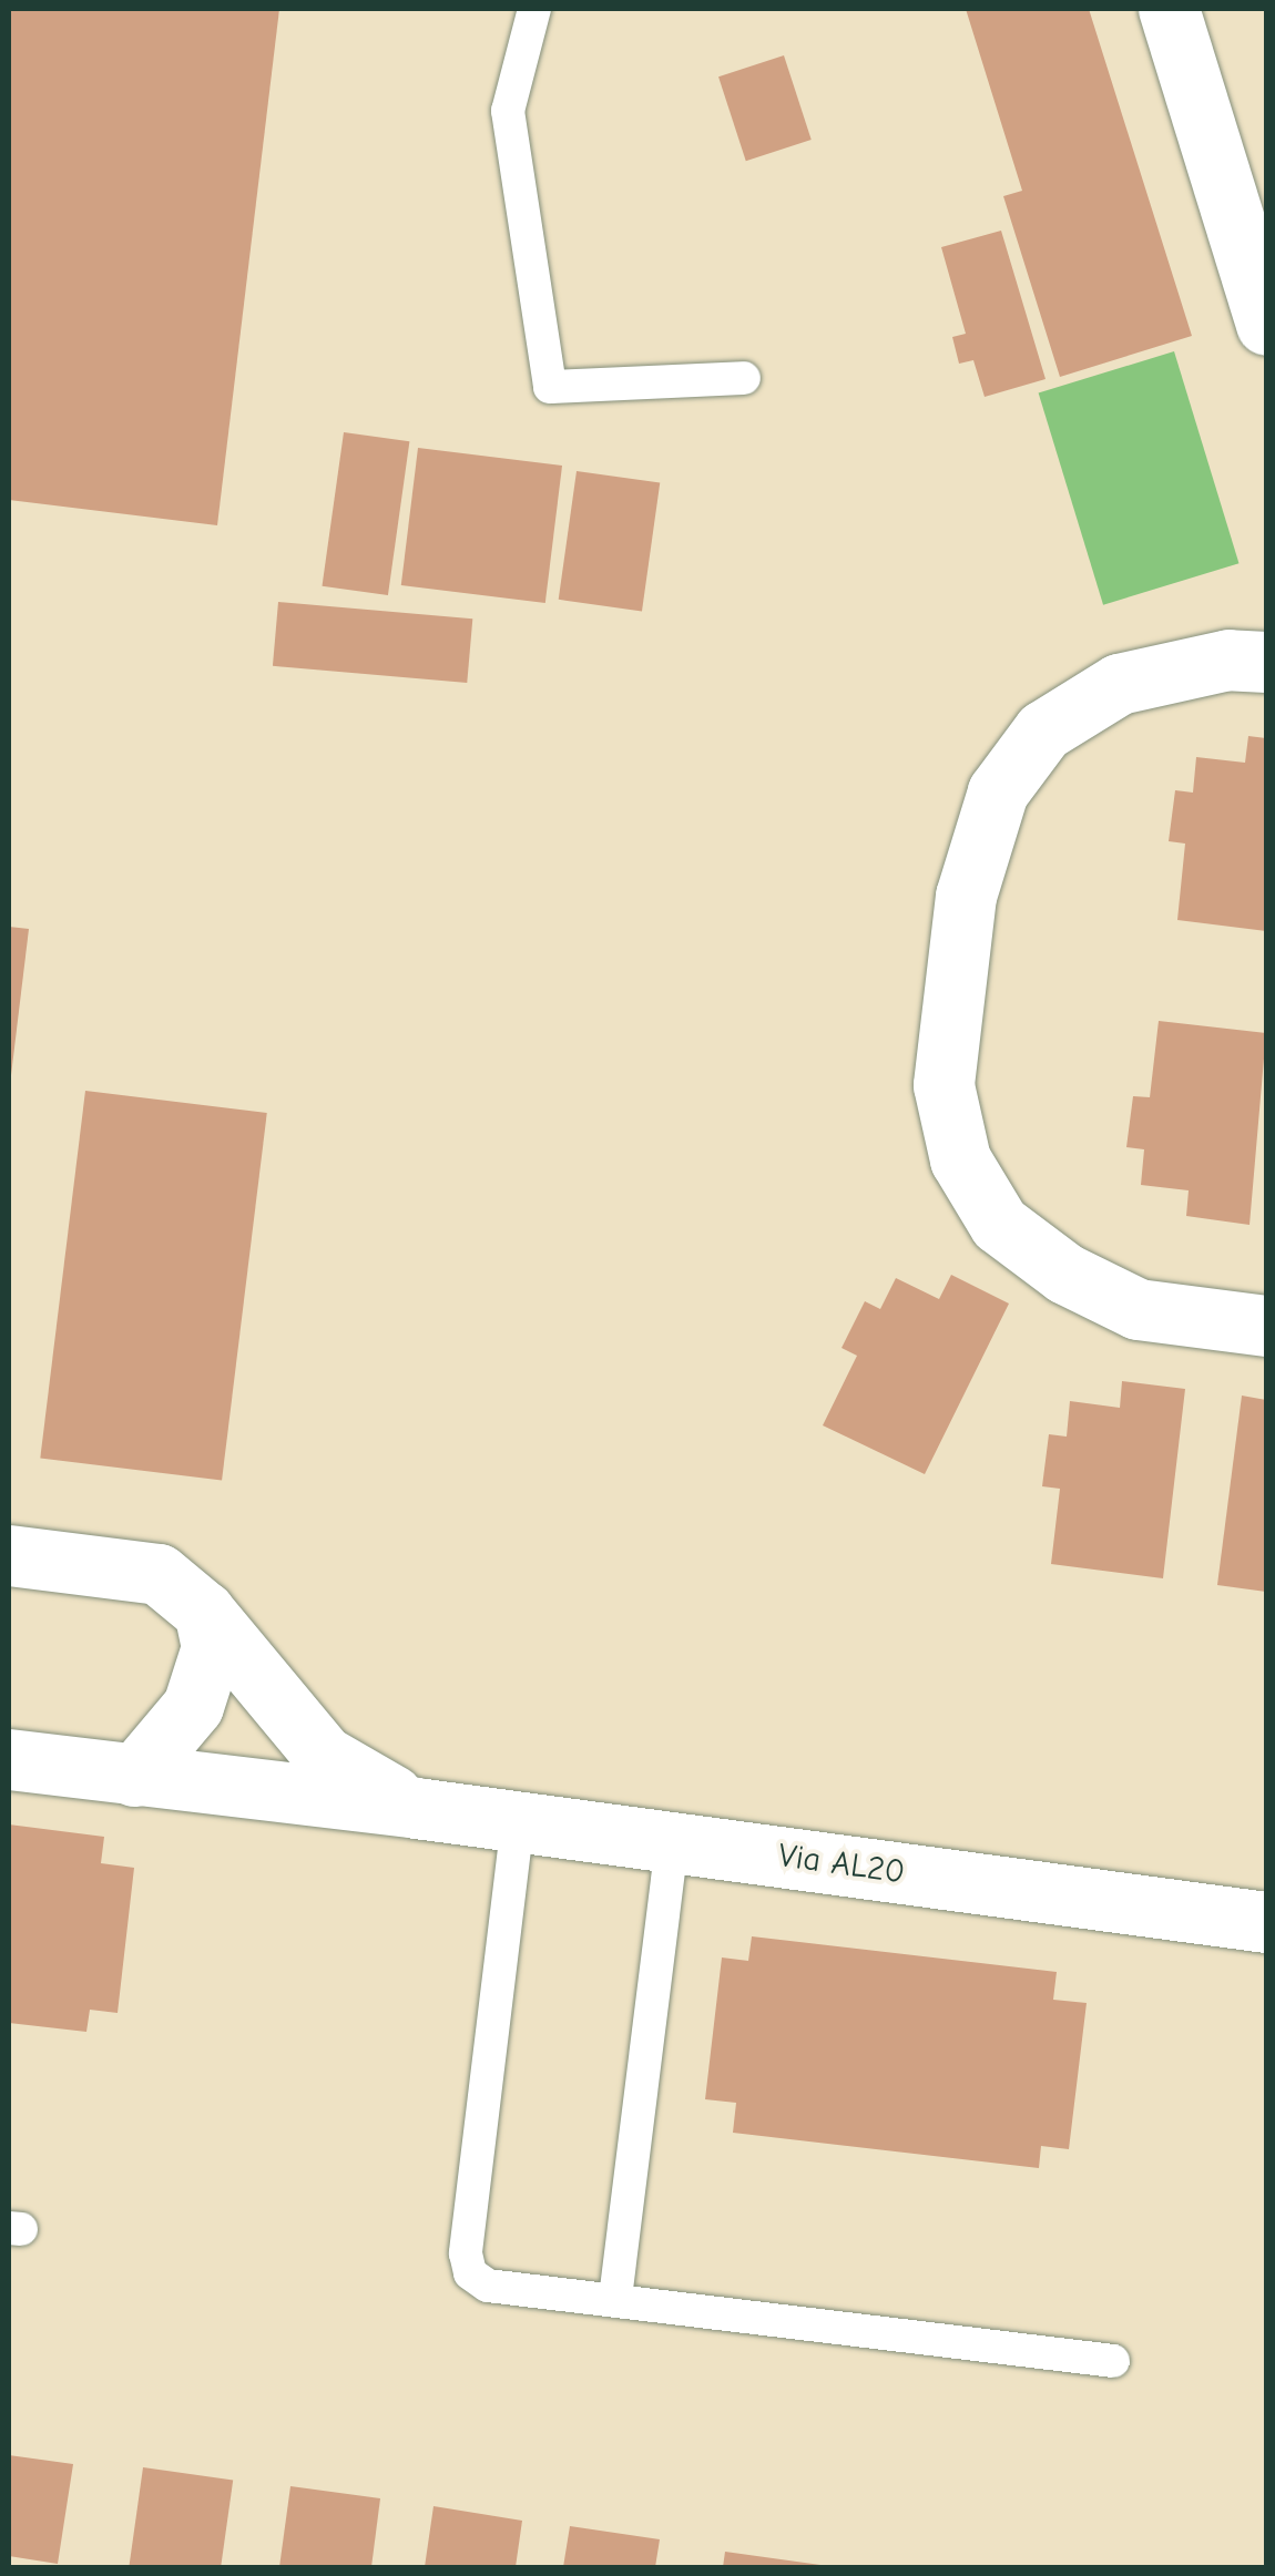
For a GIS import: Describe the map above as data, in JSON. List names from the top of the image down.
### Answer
{
  "streets": {
    "street": ["Via AL20"]
  }
}
